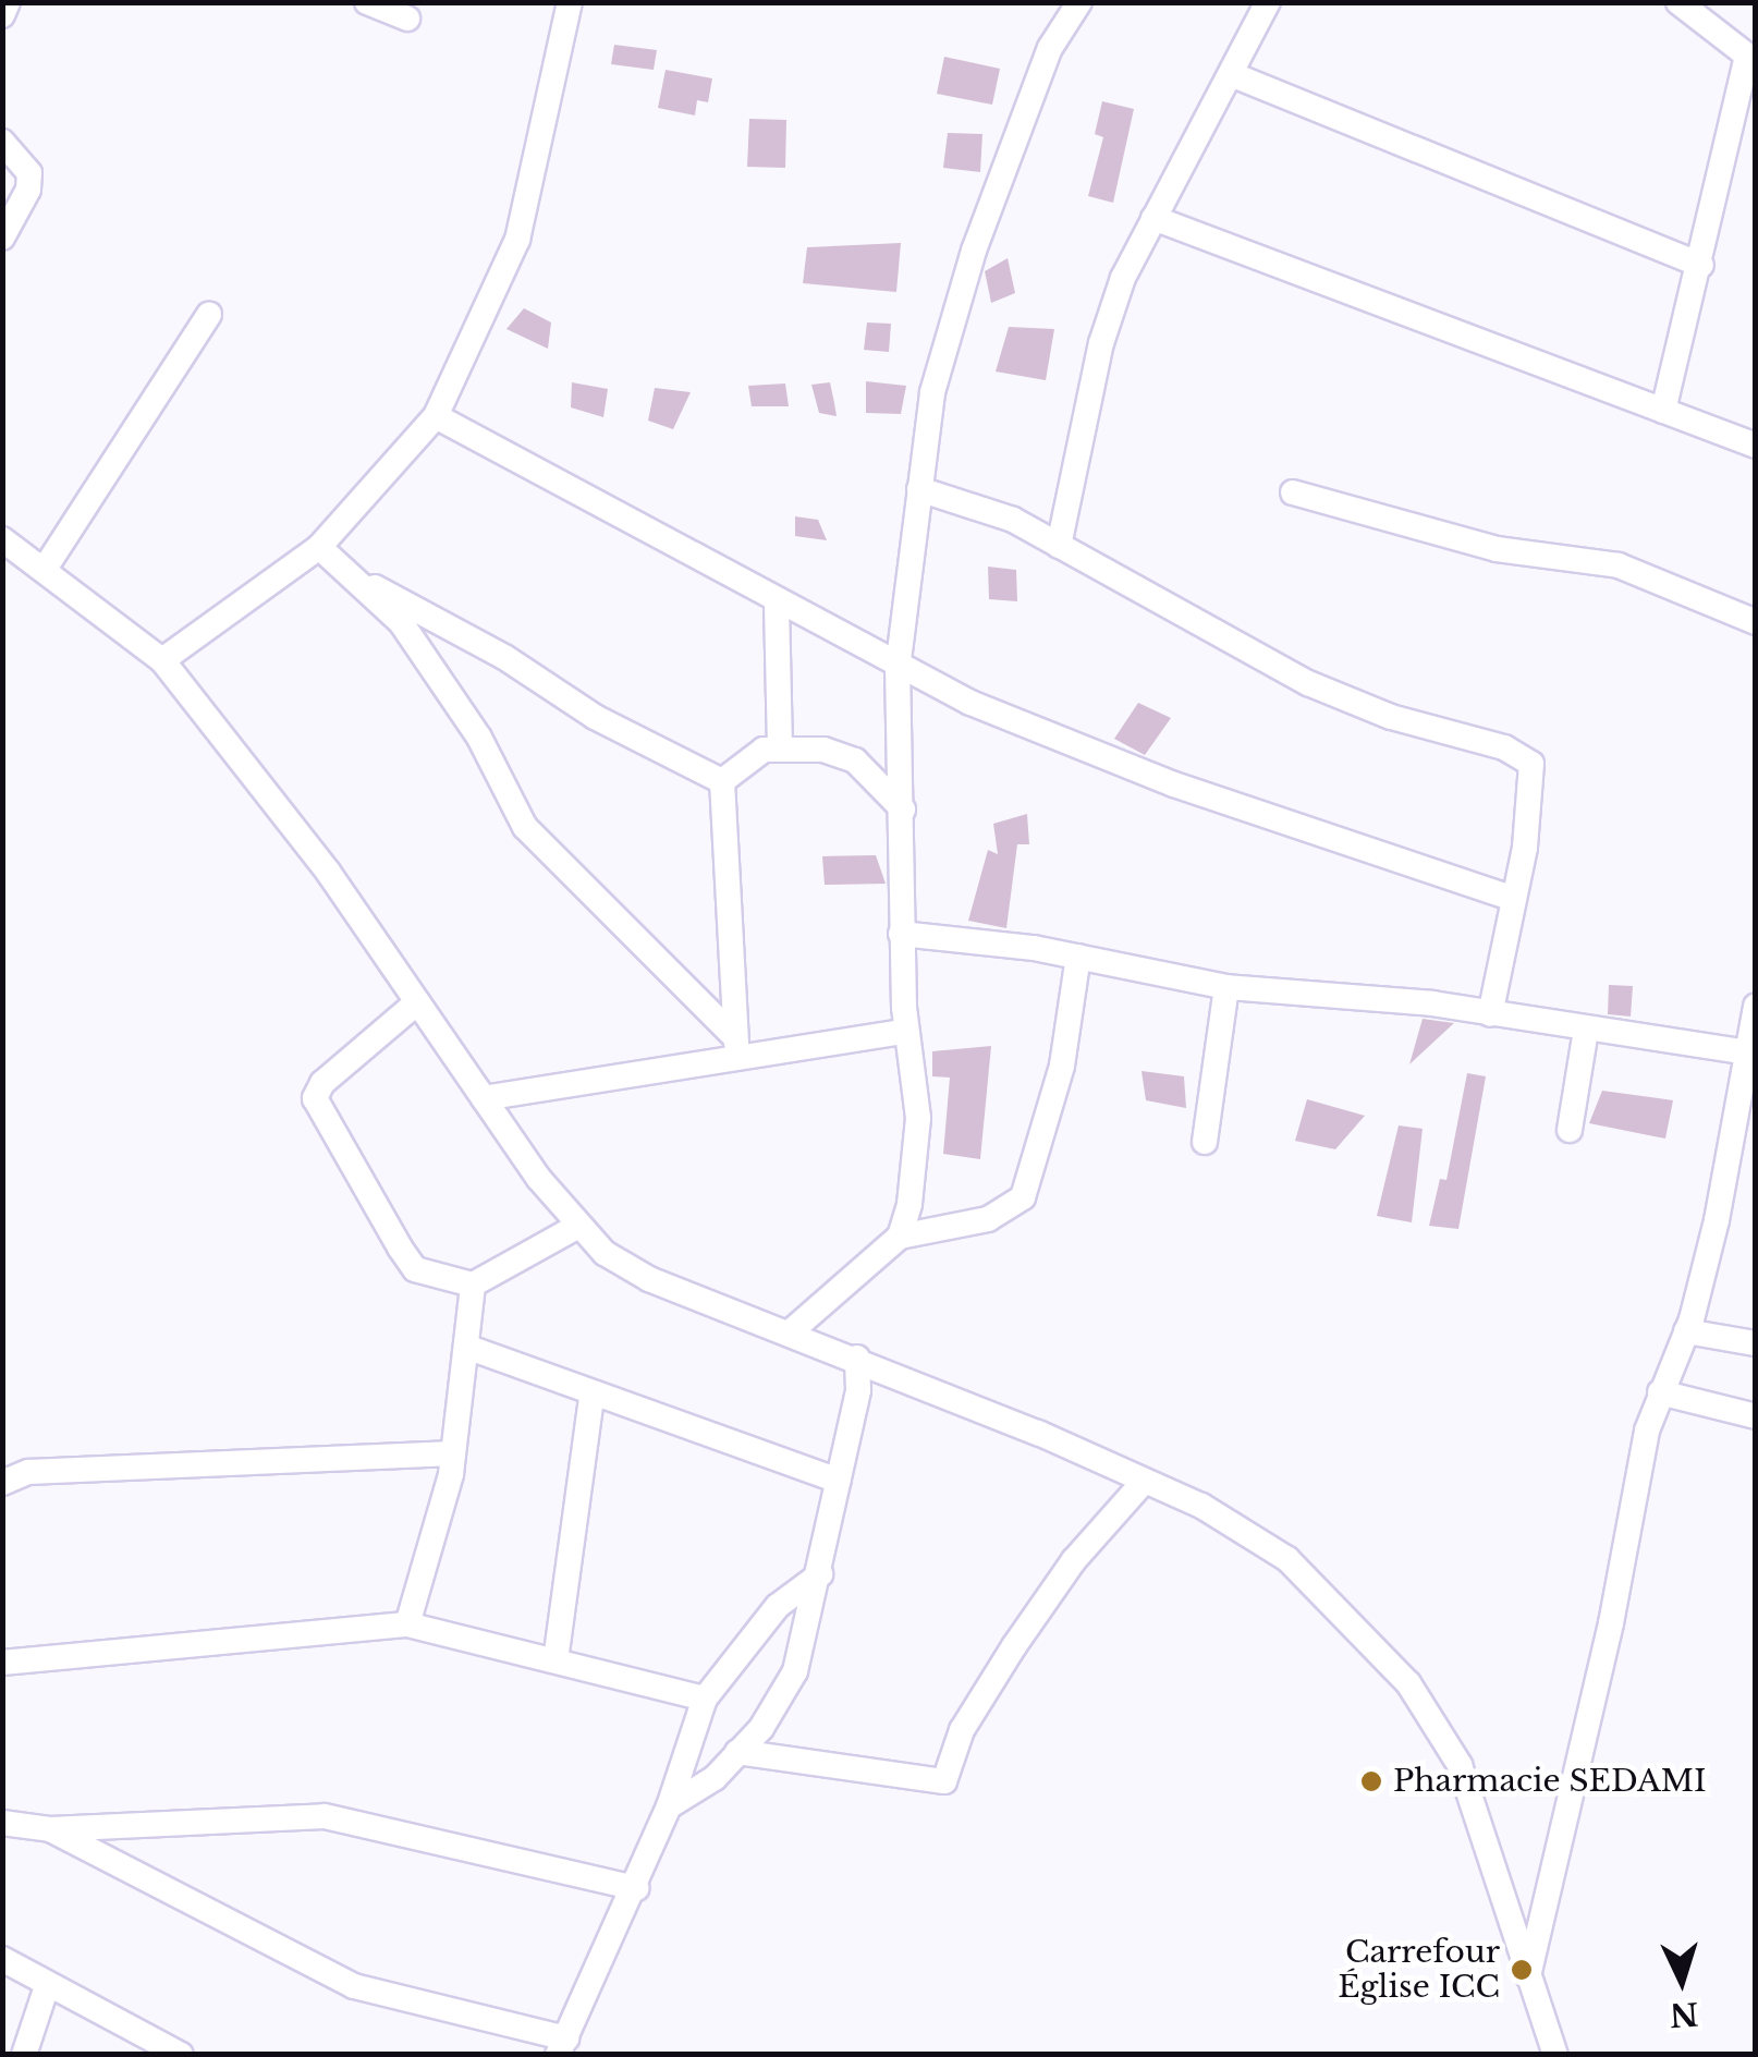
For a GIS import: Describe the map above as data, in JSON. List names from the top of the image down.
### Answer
{
  "places": ["Pharmacie SEDAMI", "Carrefour Église ICC"],
  "north": "bottom"
}
